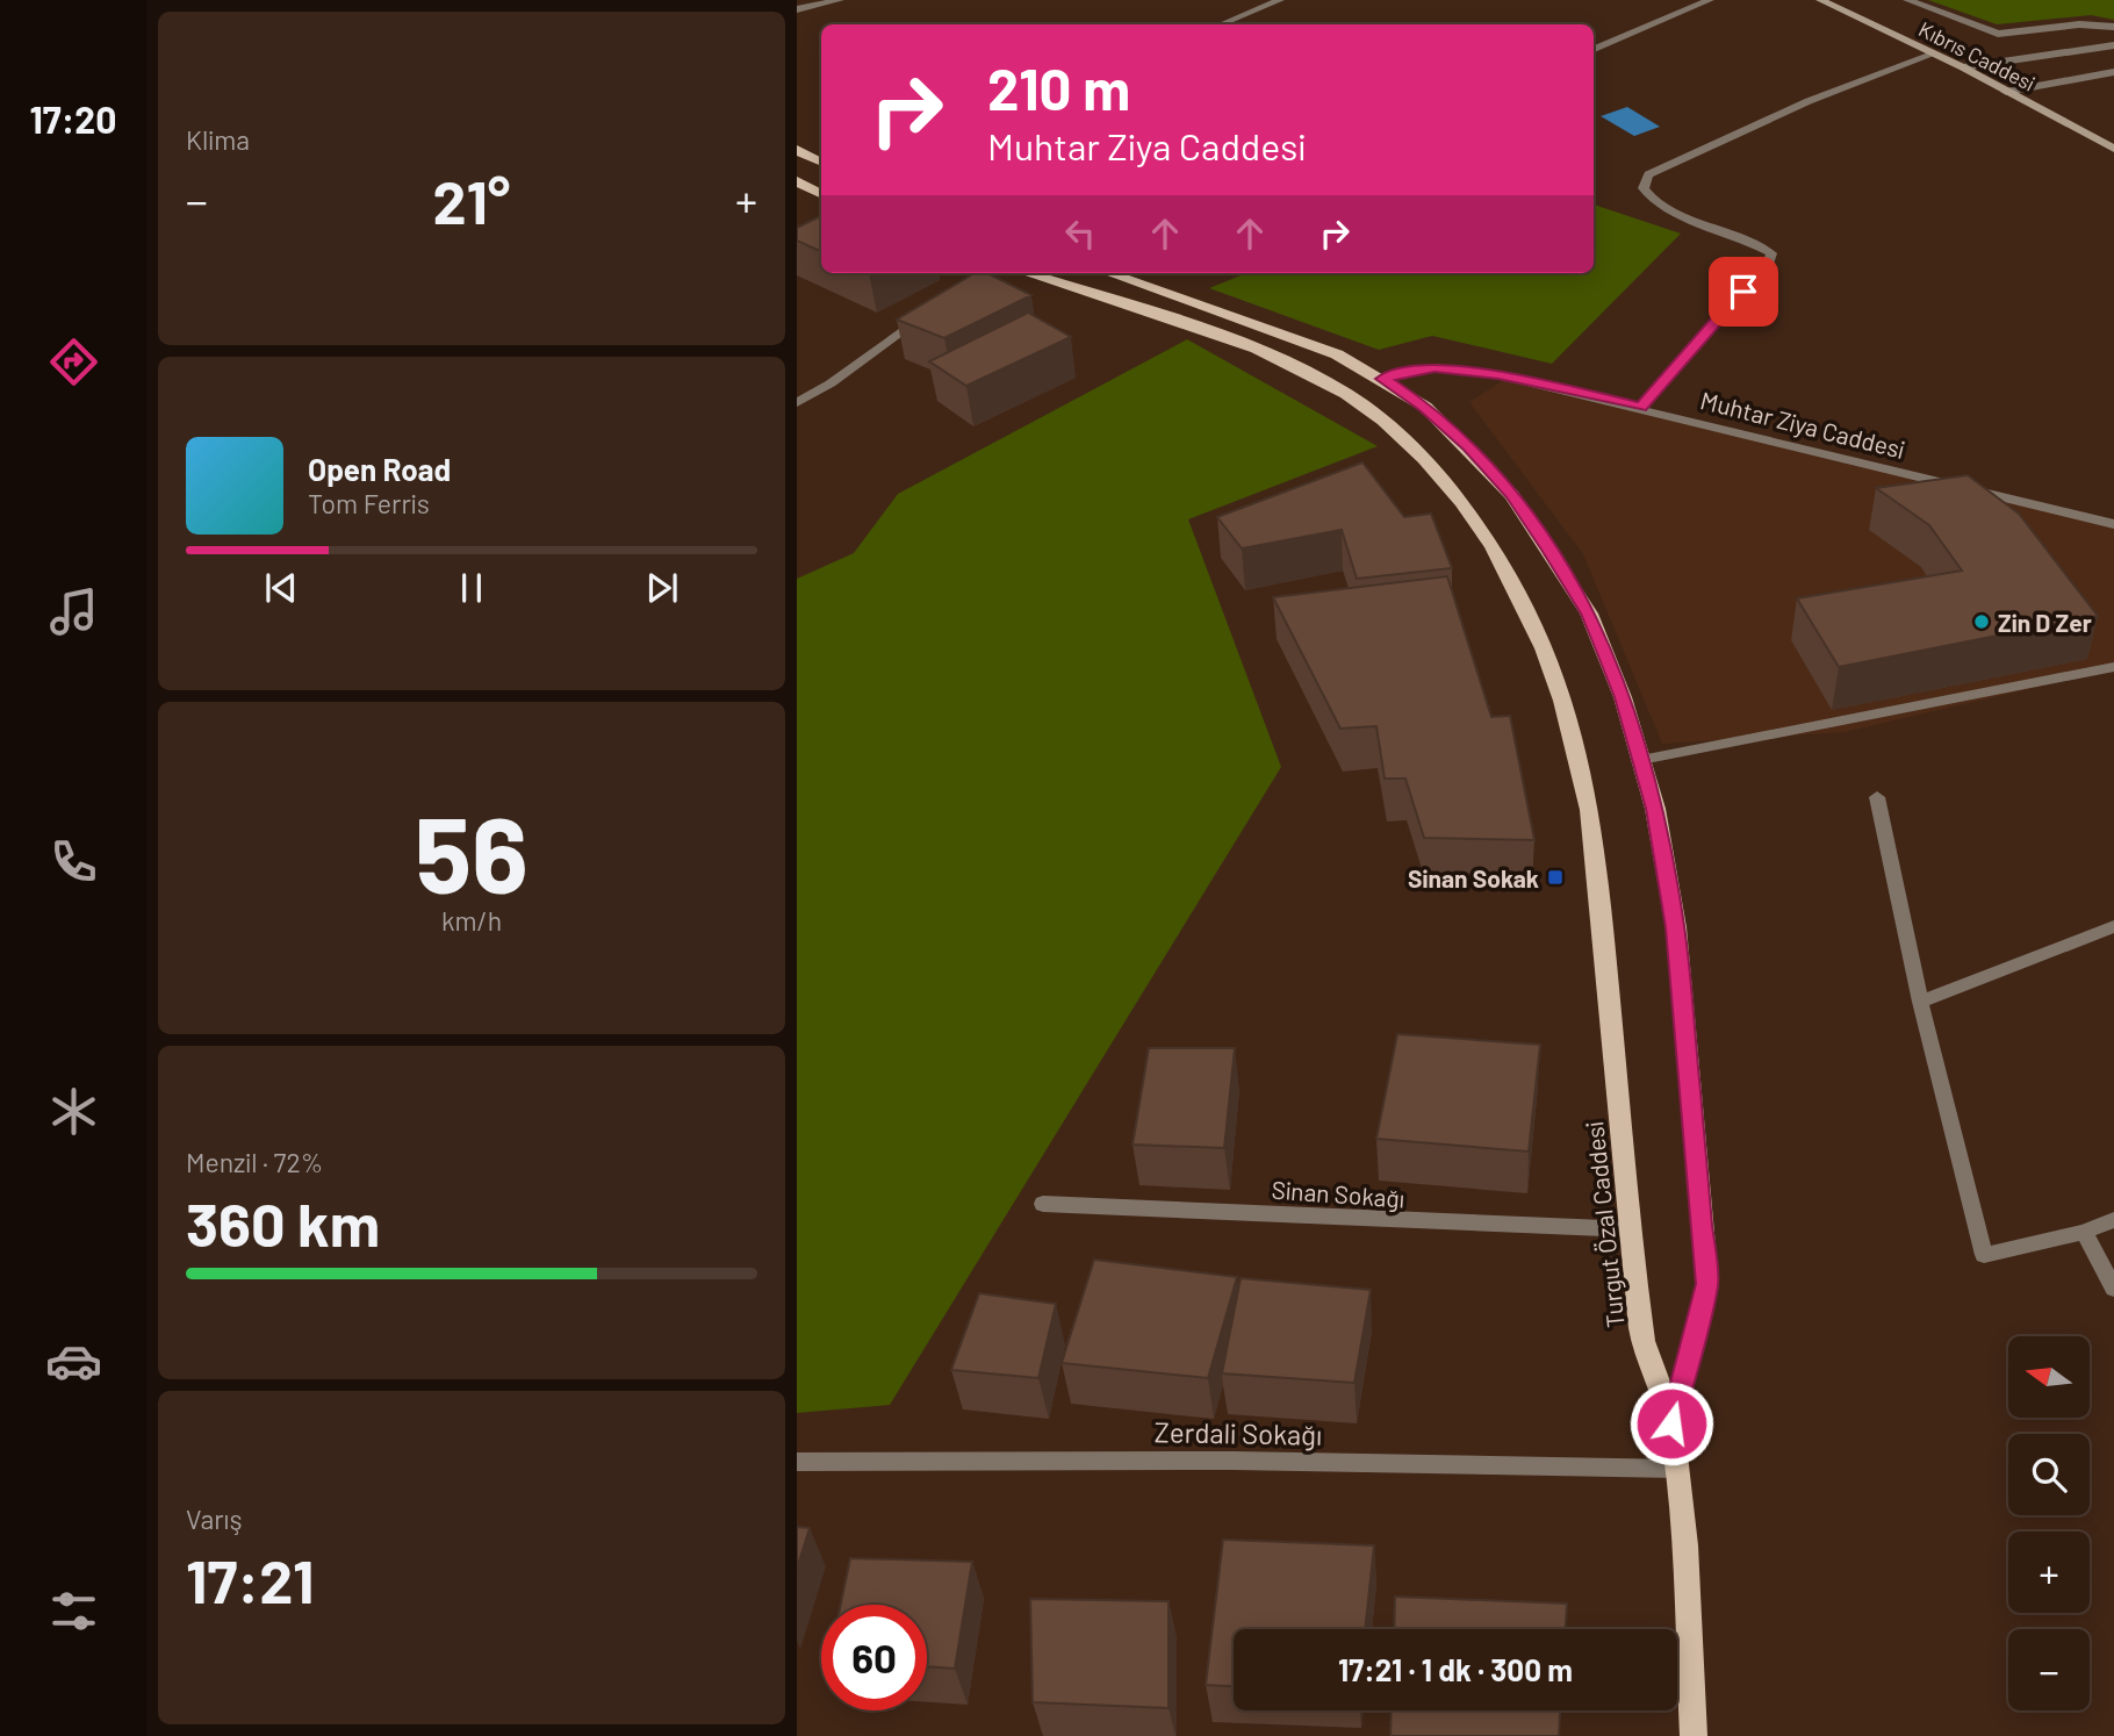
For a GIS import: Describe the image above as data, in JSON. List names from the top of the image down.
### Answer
{
  "streets": {
    "main road": ["Turgut Özal Caddesi"],
    "street": [
      "Kıbrıs Caddesi",
      "Muhtar Ziya Caddesi",
      "Sinan Sokağı",
      "Zerdali Sokağı"
    ]
  },
  "crossings": [
    ["Sinan Sokağı", "Turgut Özal Caddesi"]
  ],
  "places": {
    "other": ["Zin D Zer"],
    "transit": ["Sinan Sokak"]
  },
  "north": "left",
  "page": {
    "tabs": "17:20",
    "tile": [
      "Klima",
      ["56", "km/h"],
      ["Menzil · 72%", "360 km"],
      ["Varış", "17:21"]
    ],
    "turn": ["210 m", "Muhtar Ziya Caddesi"],
    "heat": ["−", "21°", "+"],
    "song": ["Open Road", "Tom Ferris"],
    "map_buttons": ["+", "−"],
    "limit": "60",
    "trip": "17:21 · 1 dk · 300 m"
  }
}
